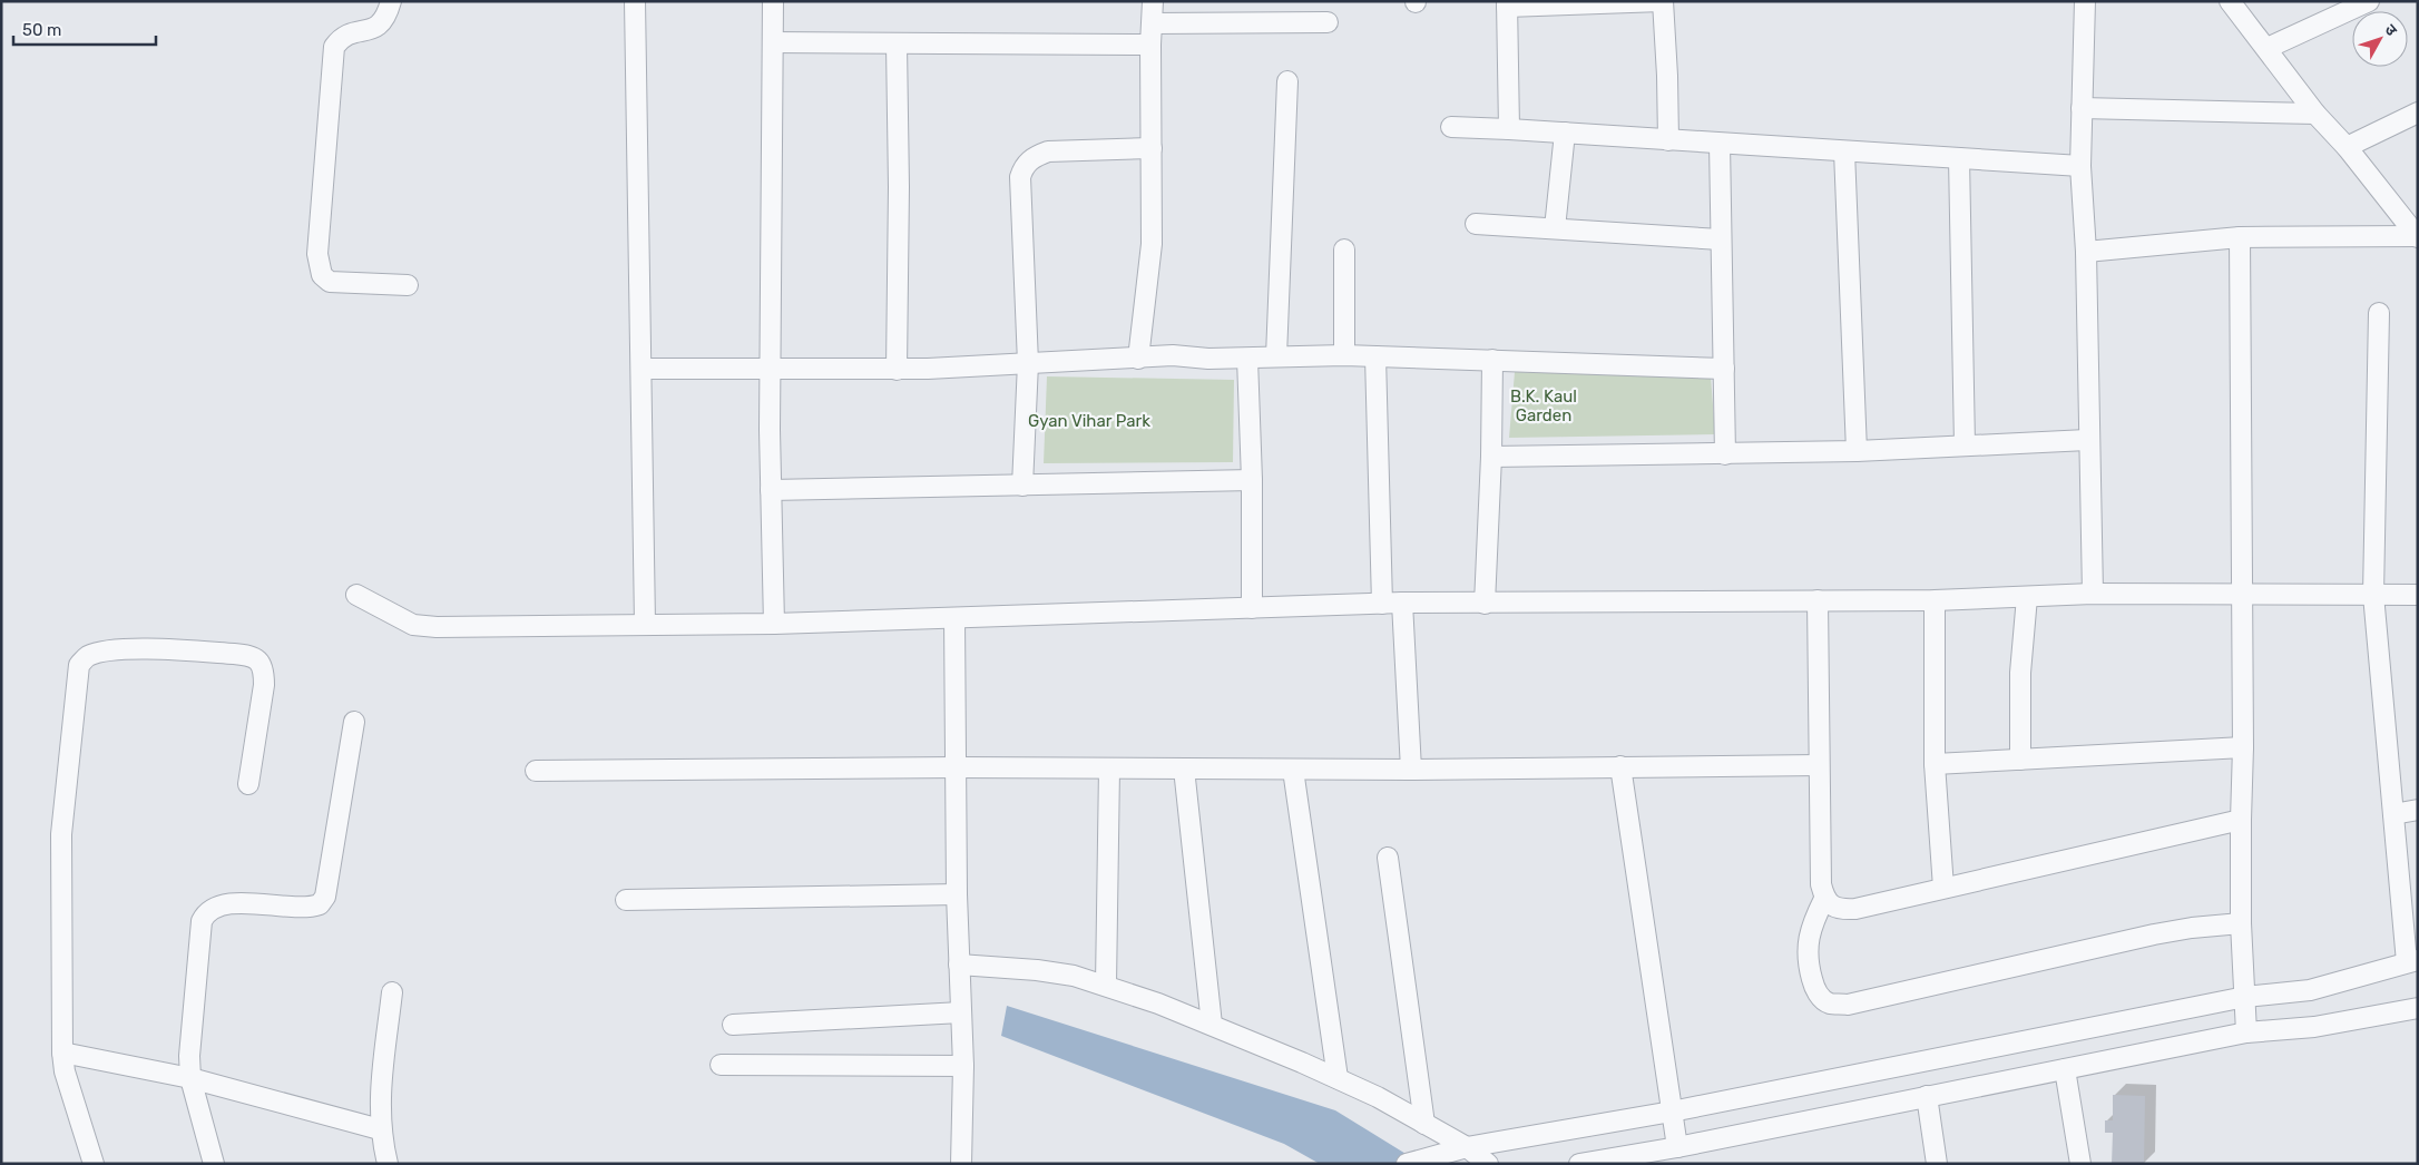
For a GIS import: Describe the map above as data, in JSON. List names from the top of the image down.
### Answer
{
  "parks": ["B.K. Kaul Garden", "Gyan Vihar Park"],
  "scale_bar": "50 m",
  "north": "top right"
}
